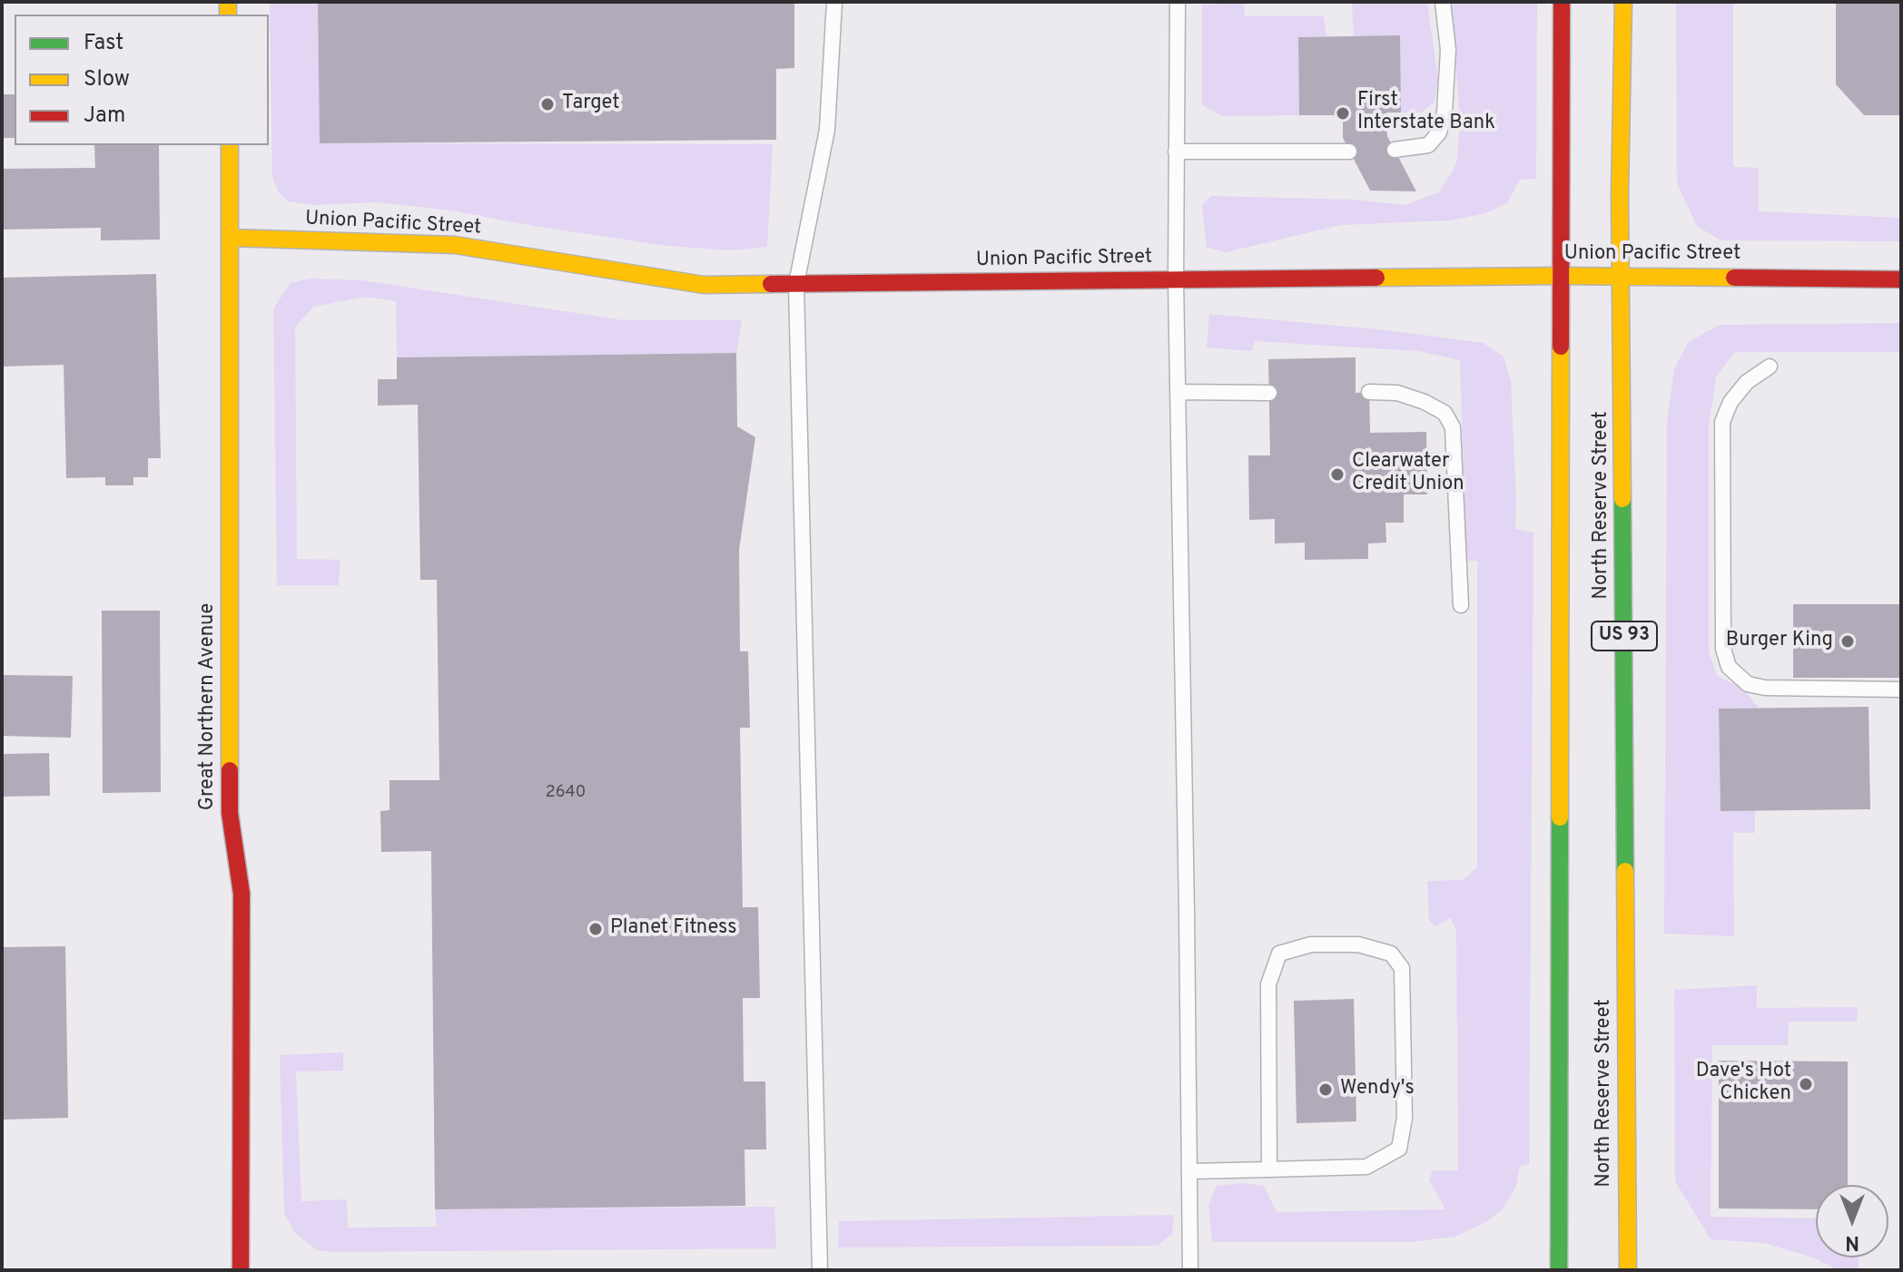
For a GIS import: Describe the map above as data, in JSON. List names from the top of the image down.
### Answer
{
  "streets": {
    "main road": [
      "Union Pacific Street",
      "North Reserve Street",
      "US 93",
      "Great Northern Avenue"
    ]
  },
  "crossings": [
    ["Union Pacific Street", "North Reserve Street"],
    ["Union Pacific Street", "Great Northern Avenue"]
  ],
  "places": [
    "Target",
    "First Interstate Bank",
    "Clearwater Credit Union",
    "Burger King",
    "Planet Fitness",
    "Dave's Hot Chicken",
    "Wendy's"
  ],
  "house_numbers": ["2640"],
  "legend": ["Fast", "Slow", "Jam"],
  "north": "bottom"
}
